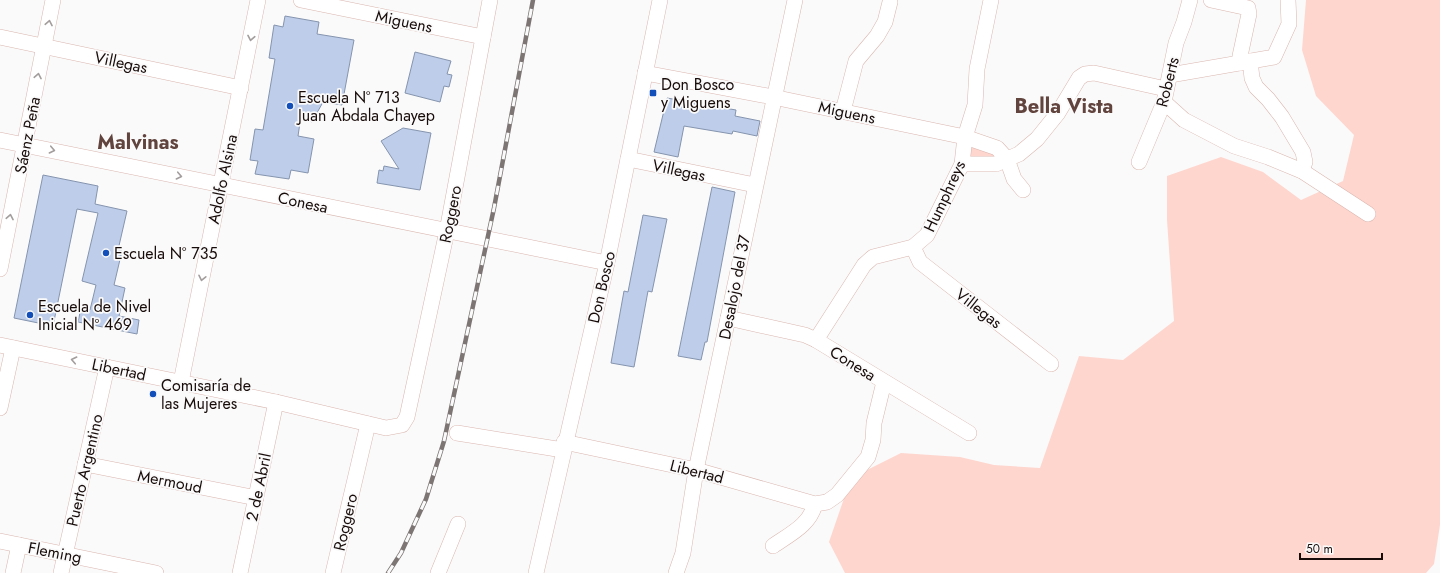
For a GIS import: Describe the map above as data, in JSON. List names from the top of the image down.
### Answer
{
  "streets": {
    "street": [
      "Miguens",
      "Villegas",
      "Roberts",
      "Sáenz Peña",
      "Adolfo Alsina",
      "Humphreys",
      "Conesa",
      "Roggero",
      "Don Bosco",
      "Desalojo del 37",
      "Libertad",
      "Puerto Argentino",
      "Mermoud",
      "2 de Abril",
      "Fleming"
    ]
  },
  "crossings": [
    ["Miguens", "Humphreys"],
    ["Miguens", "Roggero"],
    ["Miguens", "Don Bosco"],
    ["Miguens", "Desalojo del 37"],
    ["Villegas", "Sáenz Peña"],
    ["Villegas", "Adolfo Alsina"],
    ["Villegas", "Humphreys"],
    ["Villegas", "Don Bosco"],
    ["Villegas", "Desalojo del 37"],
    ["Sáenz Peña", "Conesa"],
    ["Adolfo Alsina", "Conesa"],
    ["Adolfo Alsina", "Libertad"],
    ["Humphreys", "Conesa"],
    ["Conesa", "Roggero"],
    ["Conesa", "Don Bosco"],
    ["Conesa", "Desalojo del 37"],
    ["Roggero", "Libertad"],
    ["Don Bosco", "Libertad"],
    ["Desalojo del 37", "Libertad"],
    ["Libertad", "Puerto Argentino"],
    ["Libertad", "2 de Abril"],
    ["Puerto Argentino", "Mermoud"],
    ["Puerto Argentino", "Fleming"],
    ["Mermoud", "2 de Abril"]
  ],
  "one_way": ["Sáenz Peña", "Adolfo Alsina"],
  "districts": ["Bella Vista", "Malvinas"],
  "places": {
    "transit": ["Don Bosco y Miguens"],
    "other": [
      "Escuela N° 713 Juan Abdala Chayep",
      "Escuela N° 735",
      "Escuela de Nivel Inicial Nº 469",
      "Comisaría de las Mujeres"
    ]
  },
  "scale_bar": "50 m"
}
